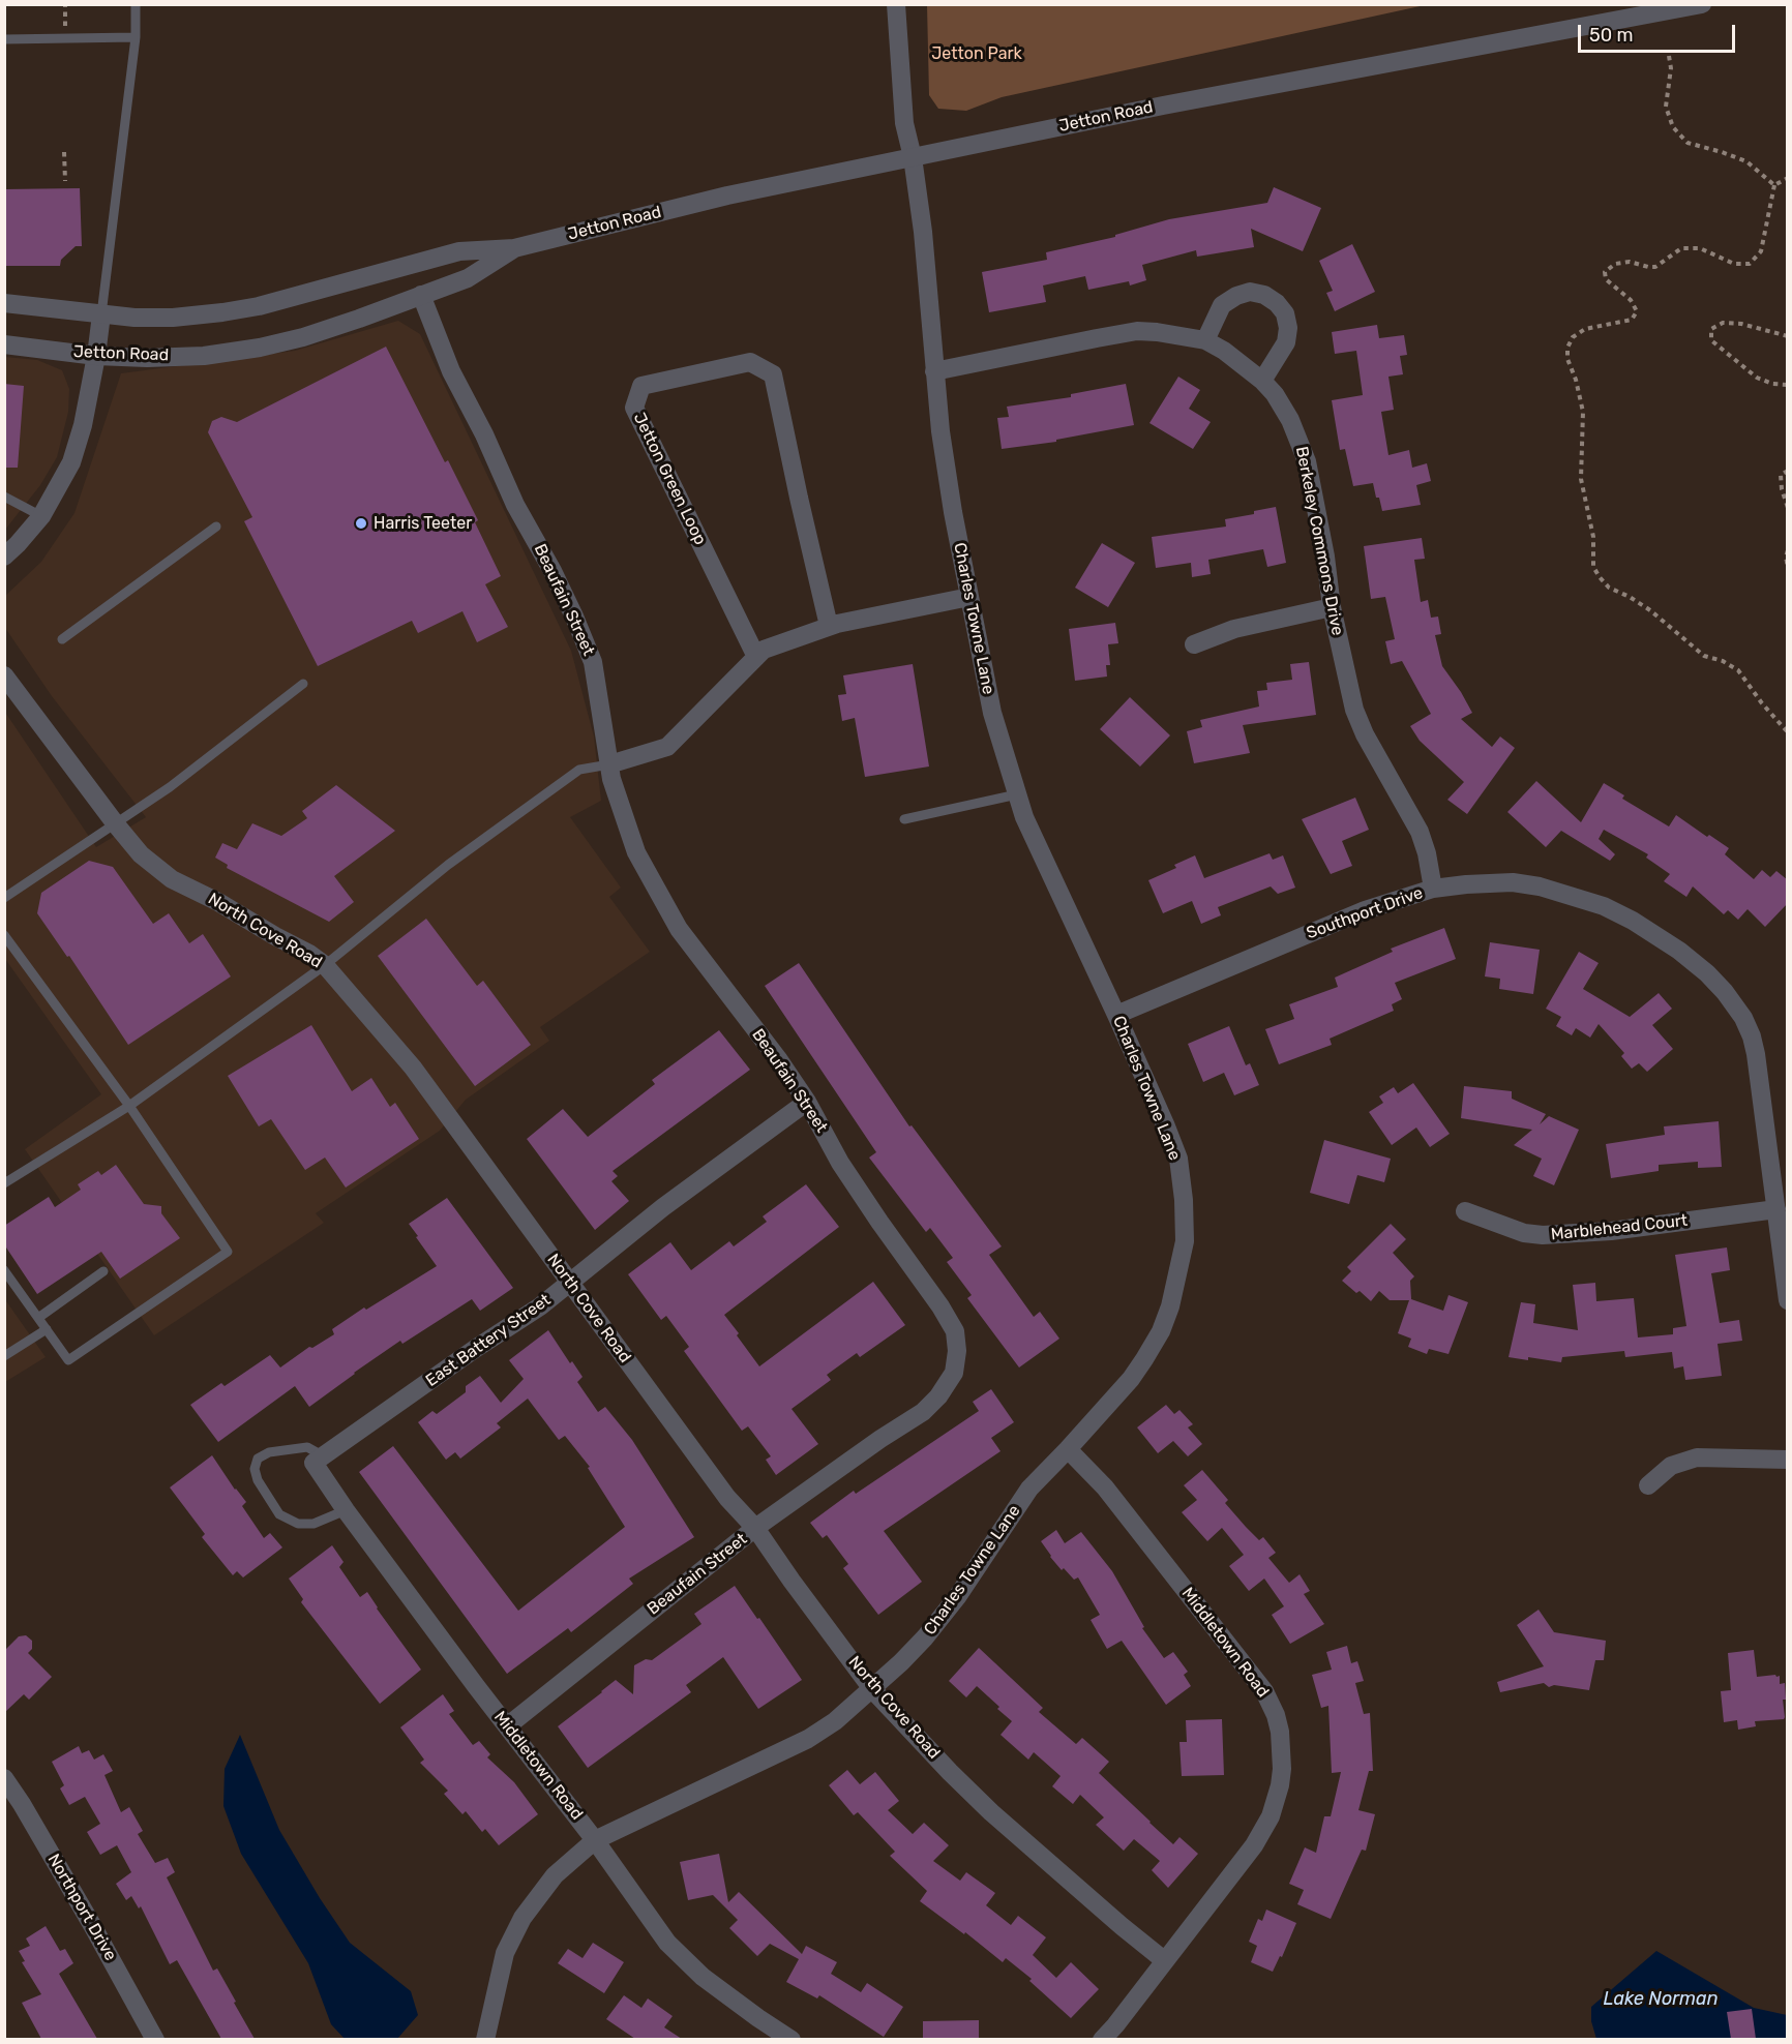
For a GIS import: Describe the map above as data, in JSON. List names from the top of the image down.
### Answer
{
  "streets": {
    "street": [
      "Jetton Road",
      "Jetton Green Loop",
      "Berkeley Commons Drive",
      "Beaufain Street",
      "Charles Towne Lane",
      "Southport Drive",
      "North Cove Road",
      "Marblehead Court",
      "East Battery Street",
      "Middletown Road",
      "Northport Drive"
    ]
  },
  "crossings": [
    ["Jetton Road", "Beaufain Street"],
    ["Jetton Road", "Charles Towne Lane"],
    ["Berkeley Commons Drive", "Charles Towne Lane"],
    ["Berkeley Commons Drive", "Southport Drive"],
    ["Beaufain Street", "North Cove Road"],
    ["Beaufain Street", "East Battery Street"],
    ["Beaufain Street", "Middletown Road"],
    ["Charles Towne Lane", "Southport Drive"],
    ["Charles Towne Lane", "North Cove Road"],
    ["Charles Towne Lane", "Middletown Road"],
    ["Southport Drive", "Marblehead Court"],
    ["North Cove Road", "East Battery Street"],
    ["North Cove Road", "Middletown Road"],
    ["East Battery Street", "Middletown Road"]
  ],
  "water": ["Lake Norman"],
  "parks": ["Jetton Park"],
  "places": ["Harris Teeter"],
  "scale_bar": "50 m"
}
